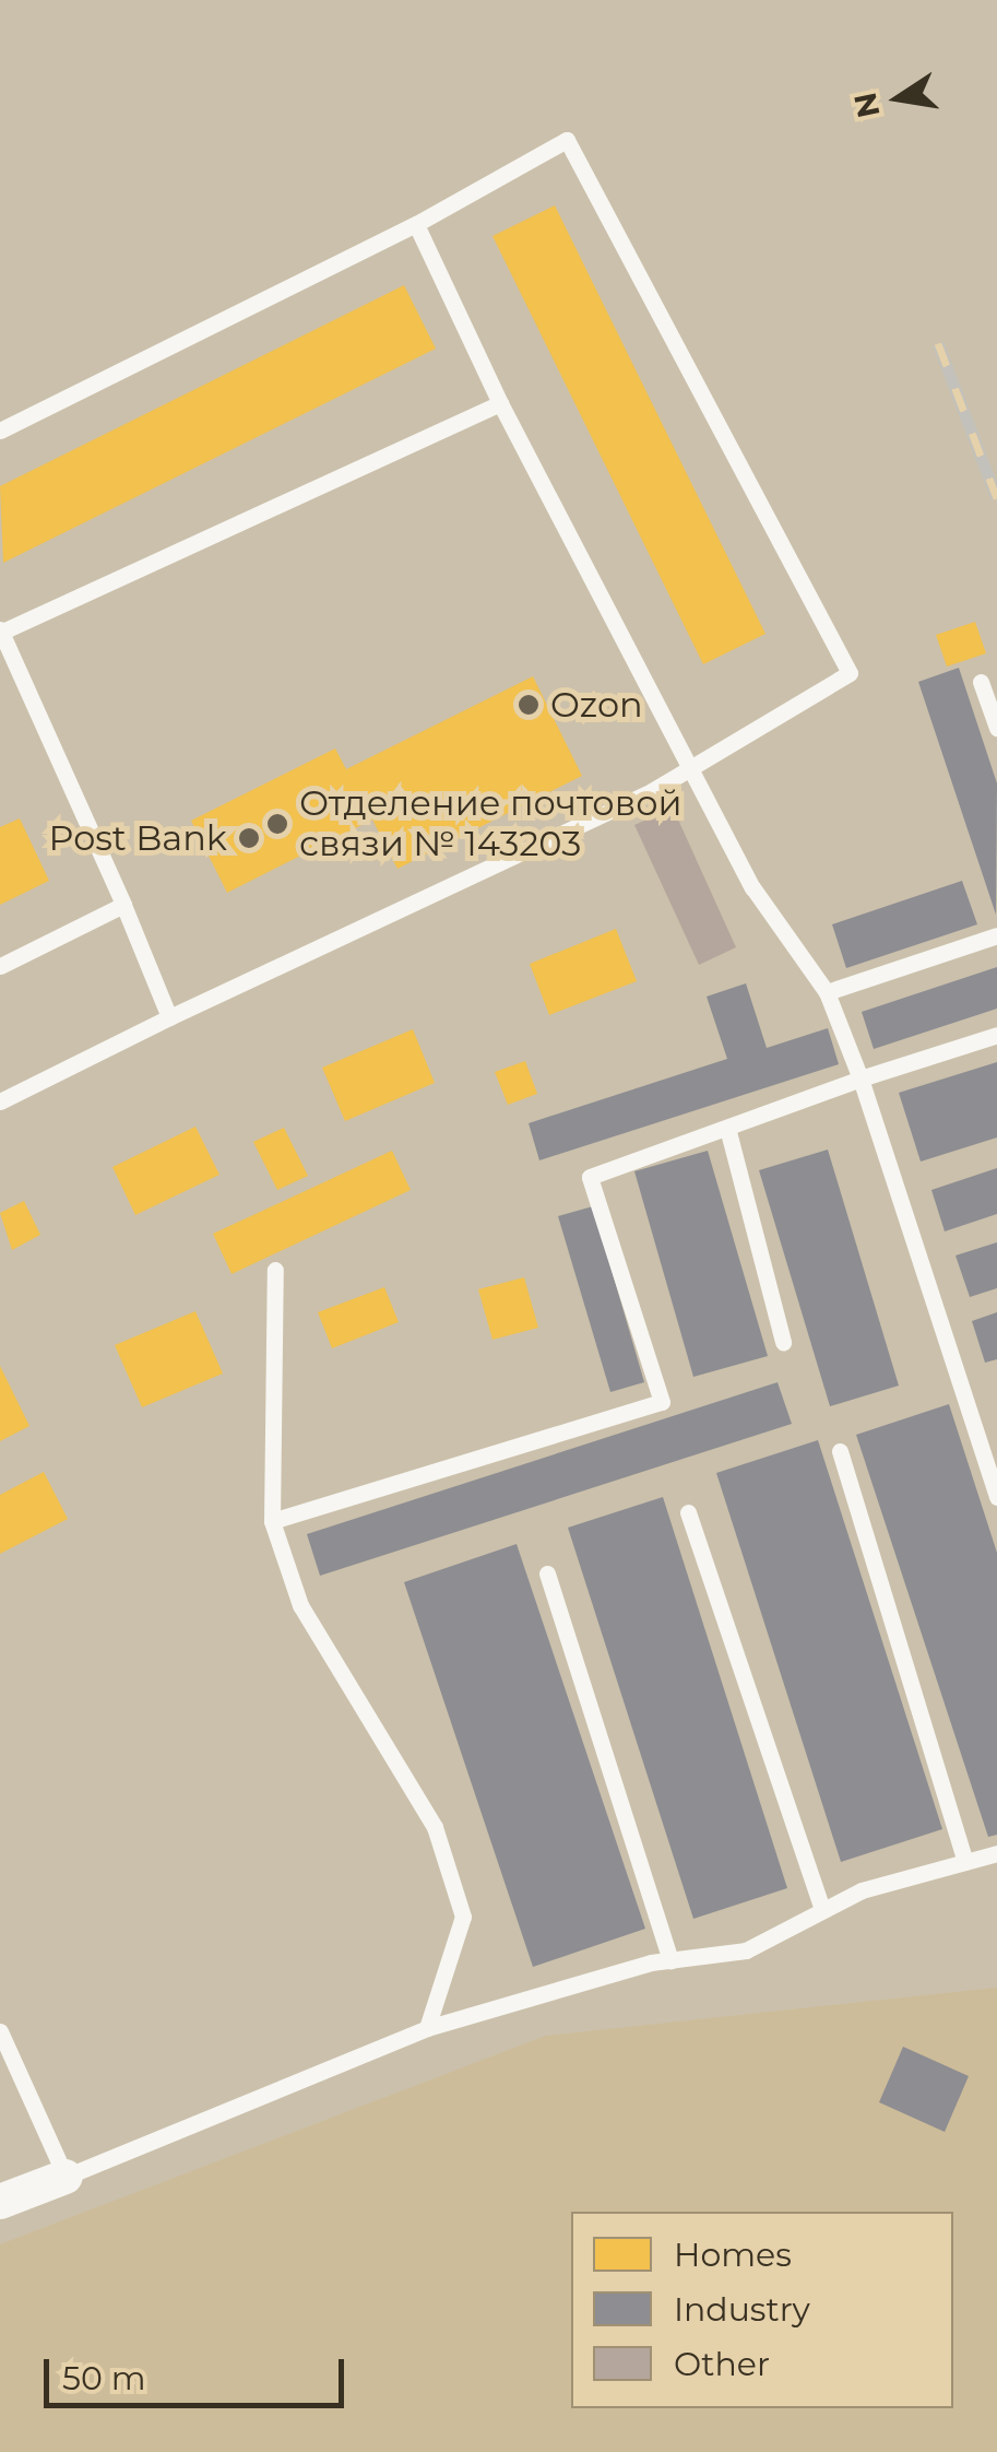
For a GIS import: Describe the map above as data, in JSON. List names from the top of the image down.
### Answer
{
  "places": ["Ozon", "Отделение почтовой связи № 143203", "Post Bank"],
  "legend": ["Homes", "Industry", "Other"],
  "scale_bar": "50 m",
  "north": "left"
}
